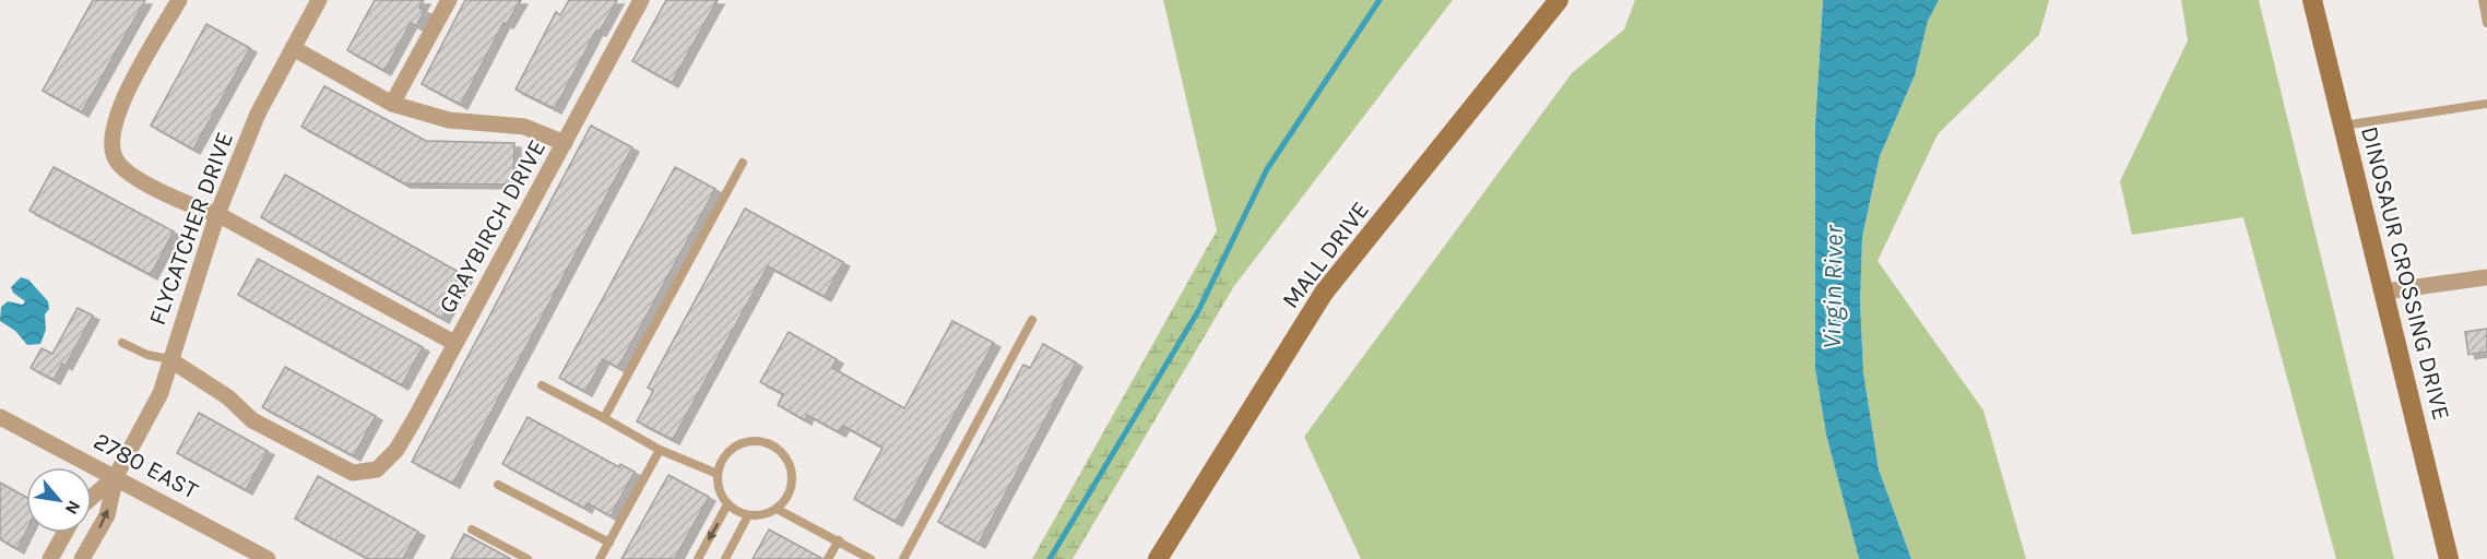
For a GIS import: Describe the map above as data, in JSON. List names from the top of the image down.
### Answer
{
  "streets": {
    "main road": ["MALL DRIVE", "DINOSAUR CROSSING DRIVE"],
    "street": ["GRAYBIRCH DRIVE", "FLYCATCHER DRIVE", "2780 EAST"]
  },
  "crossings": [
    ["GRAYBIRCH DRIVE", "FLYCATCHER DRIVE"],
    ["FLYCATCHER DRIVE", "2780 EAST"]
  ],
  "water": ["Virgin River"],
  "north": "bottom right"
}
